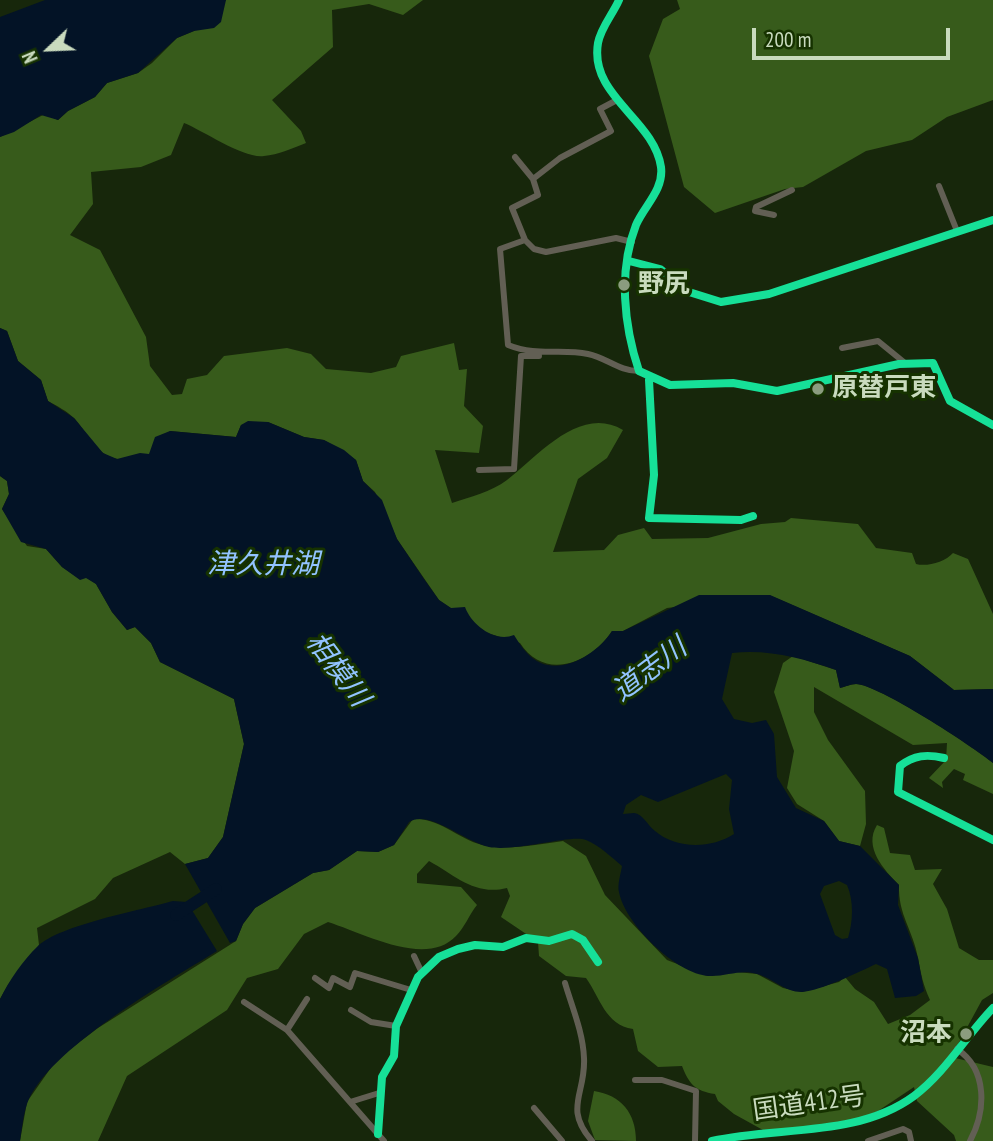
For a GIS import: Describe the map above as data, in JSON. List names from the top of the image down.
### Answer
{
  "streets": {
    "main road": ["国道412号"]
  },
  "water": ["津久井湖", "相模川", "道志川"],
  "places": ["野尻", "原替戸東", "沼本"],
  "scale_bar": "200 m",
  "north": "bottom left"
}
